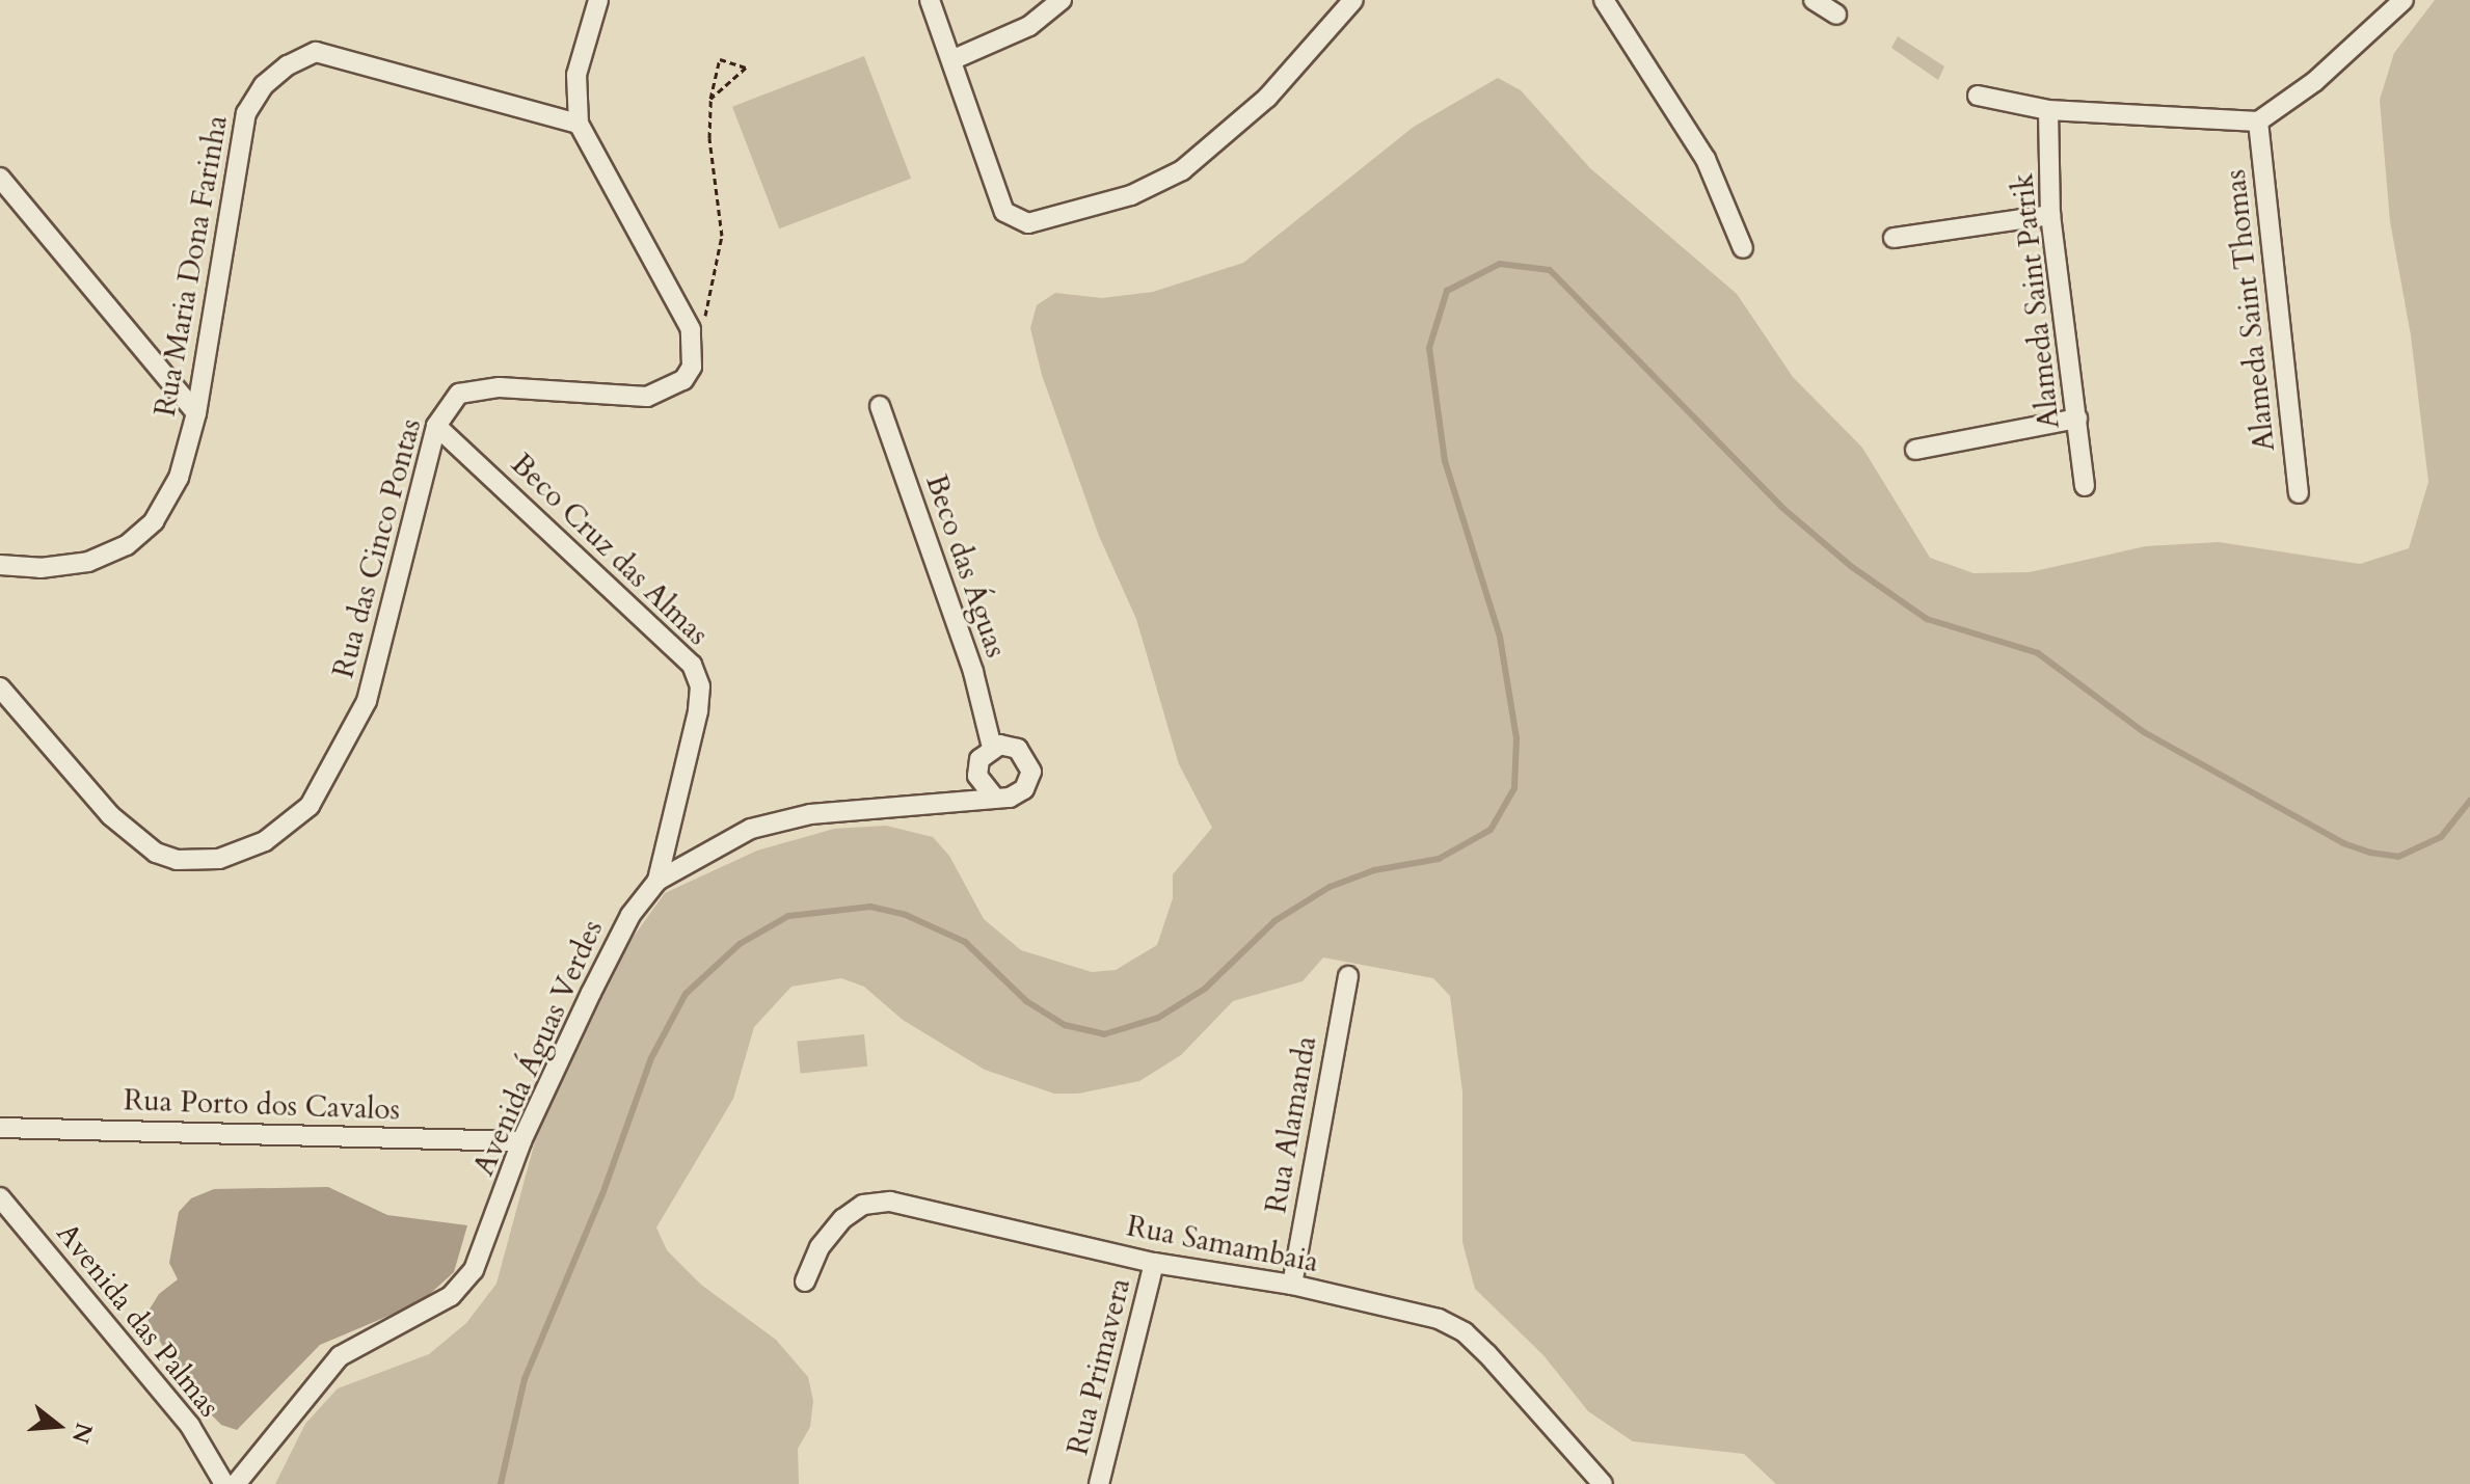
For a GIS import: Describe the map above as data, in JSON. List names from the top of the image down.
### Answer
{
  "streets": {
    "street": [
      "Rua Maria Dona Farinha",
      "Alameda Saint Patrik",
      "Alameda Saint Thomas",
      "Rua das Cinco Pontas",
      "Beco Cruz das Almas",
      "Beco das Águas",
      "Avenida Águas Verdes",
      "Rua Porto dos Cavalos",
      "Rua Alamanda",
      "Rua Samambaia",
      "Avenida das Palmas",
      "Rua Primavera"
    ]
  },
  "crossings": [
    ["Rua das Cinco Pontas", "Beco Cruz das Almas"],
    ["Beco Cruz das Almas", "Avenida Águas Verdes"],
    ["Beco das Águas", "Avenida Águas Verdes"],
    ["Avenida Águas Verdes", "Rua Porto dos Cavalos"],
    ["Rua Alamanda", "Rua Samambaia"],
    ["Rua Samambaia", "Rua Primavera"]
  ],
  "north": "right"
}
